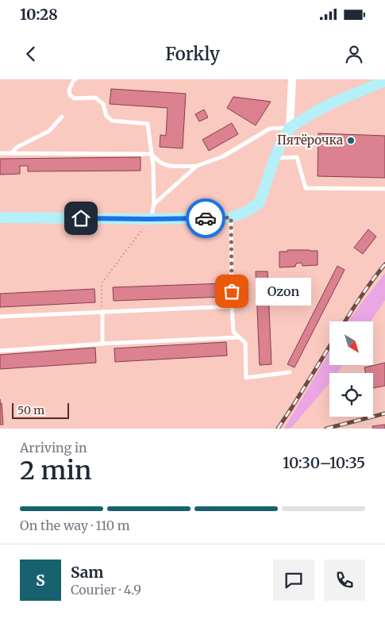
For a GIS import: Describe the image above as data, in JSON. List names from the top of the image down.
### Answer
{
  "places": ["Пятёрочка", "Ozon"],
  "scale_bar": "50 m",
  "north": "bottom right",
  "page": {
    "status": "10:28",
    "header": "Forkly",
    "bubble": "Ozon",
    "scale": "50 m",
    "heading": ["2 min", "Arriving in", "10:30–10:35"],
    "panel": ["Sam", "Courier · 4.9"],
    "bar": "On the way · 110 m",
    "round": "S"
  }
}
